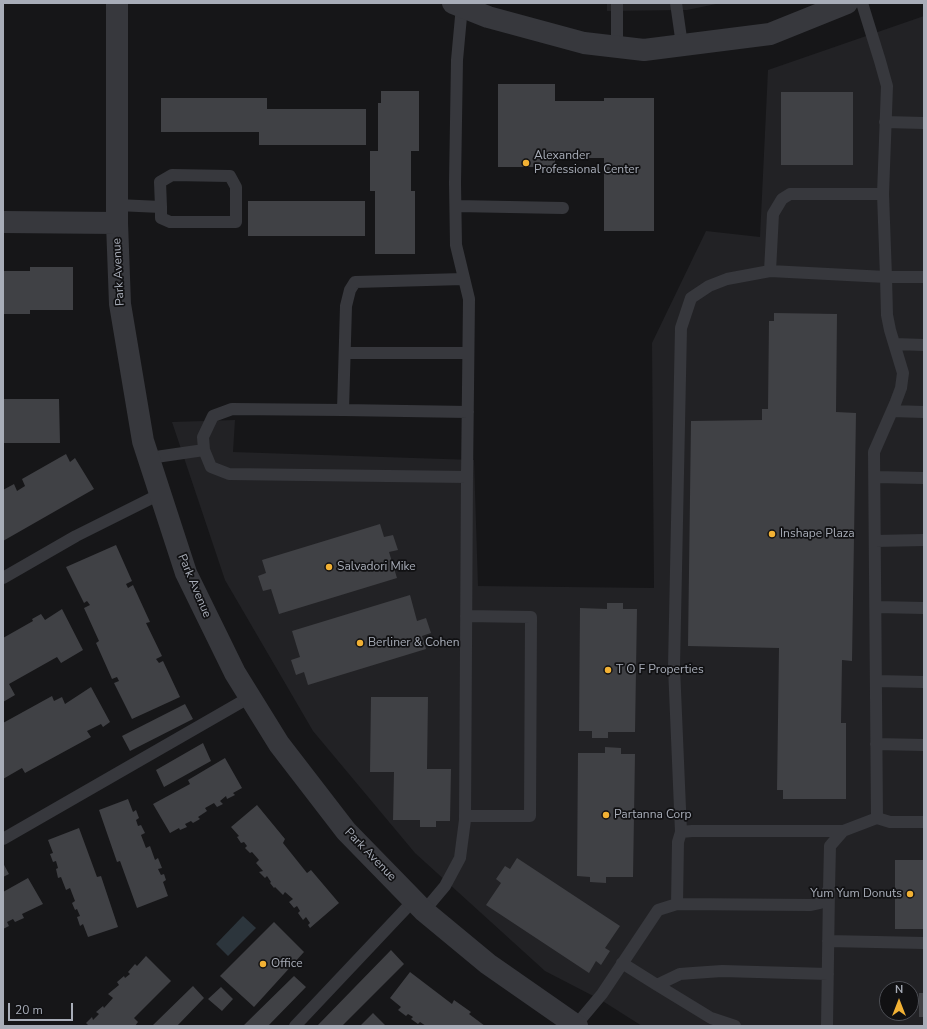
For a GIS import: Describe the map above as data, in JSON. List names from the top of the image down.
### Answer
{
  "streets": {
    "street": ["Park Avenue"]
  },
  "places": [
    "Alexander Professional Center",
    "Inshape Plaza",
    "Salvadori Mike",
    "Berliner & Cohen",
    "T O F Properties",
    "Partanna Corp",
    "Yum Yum Donuts",
    "Office"
  ],
  "scale_bar": "20 m",
  "north": "top"
}
